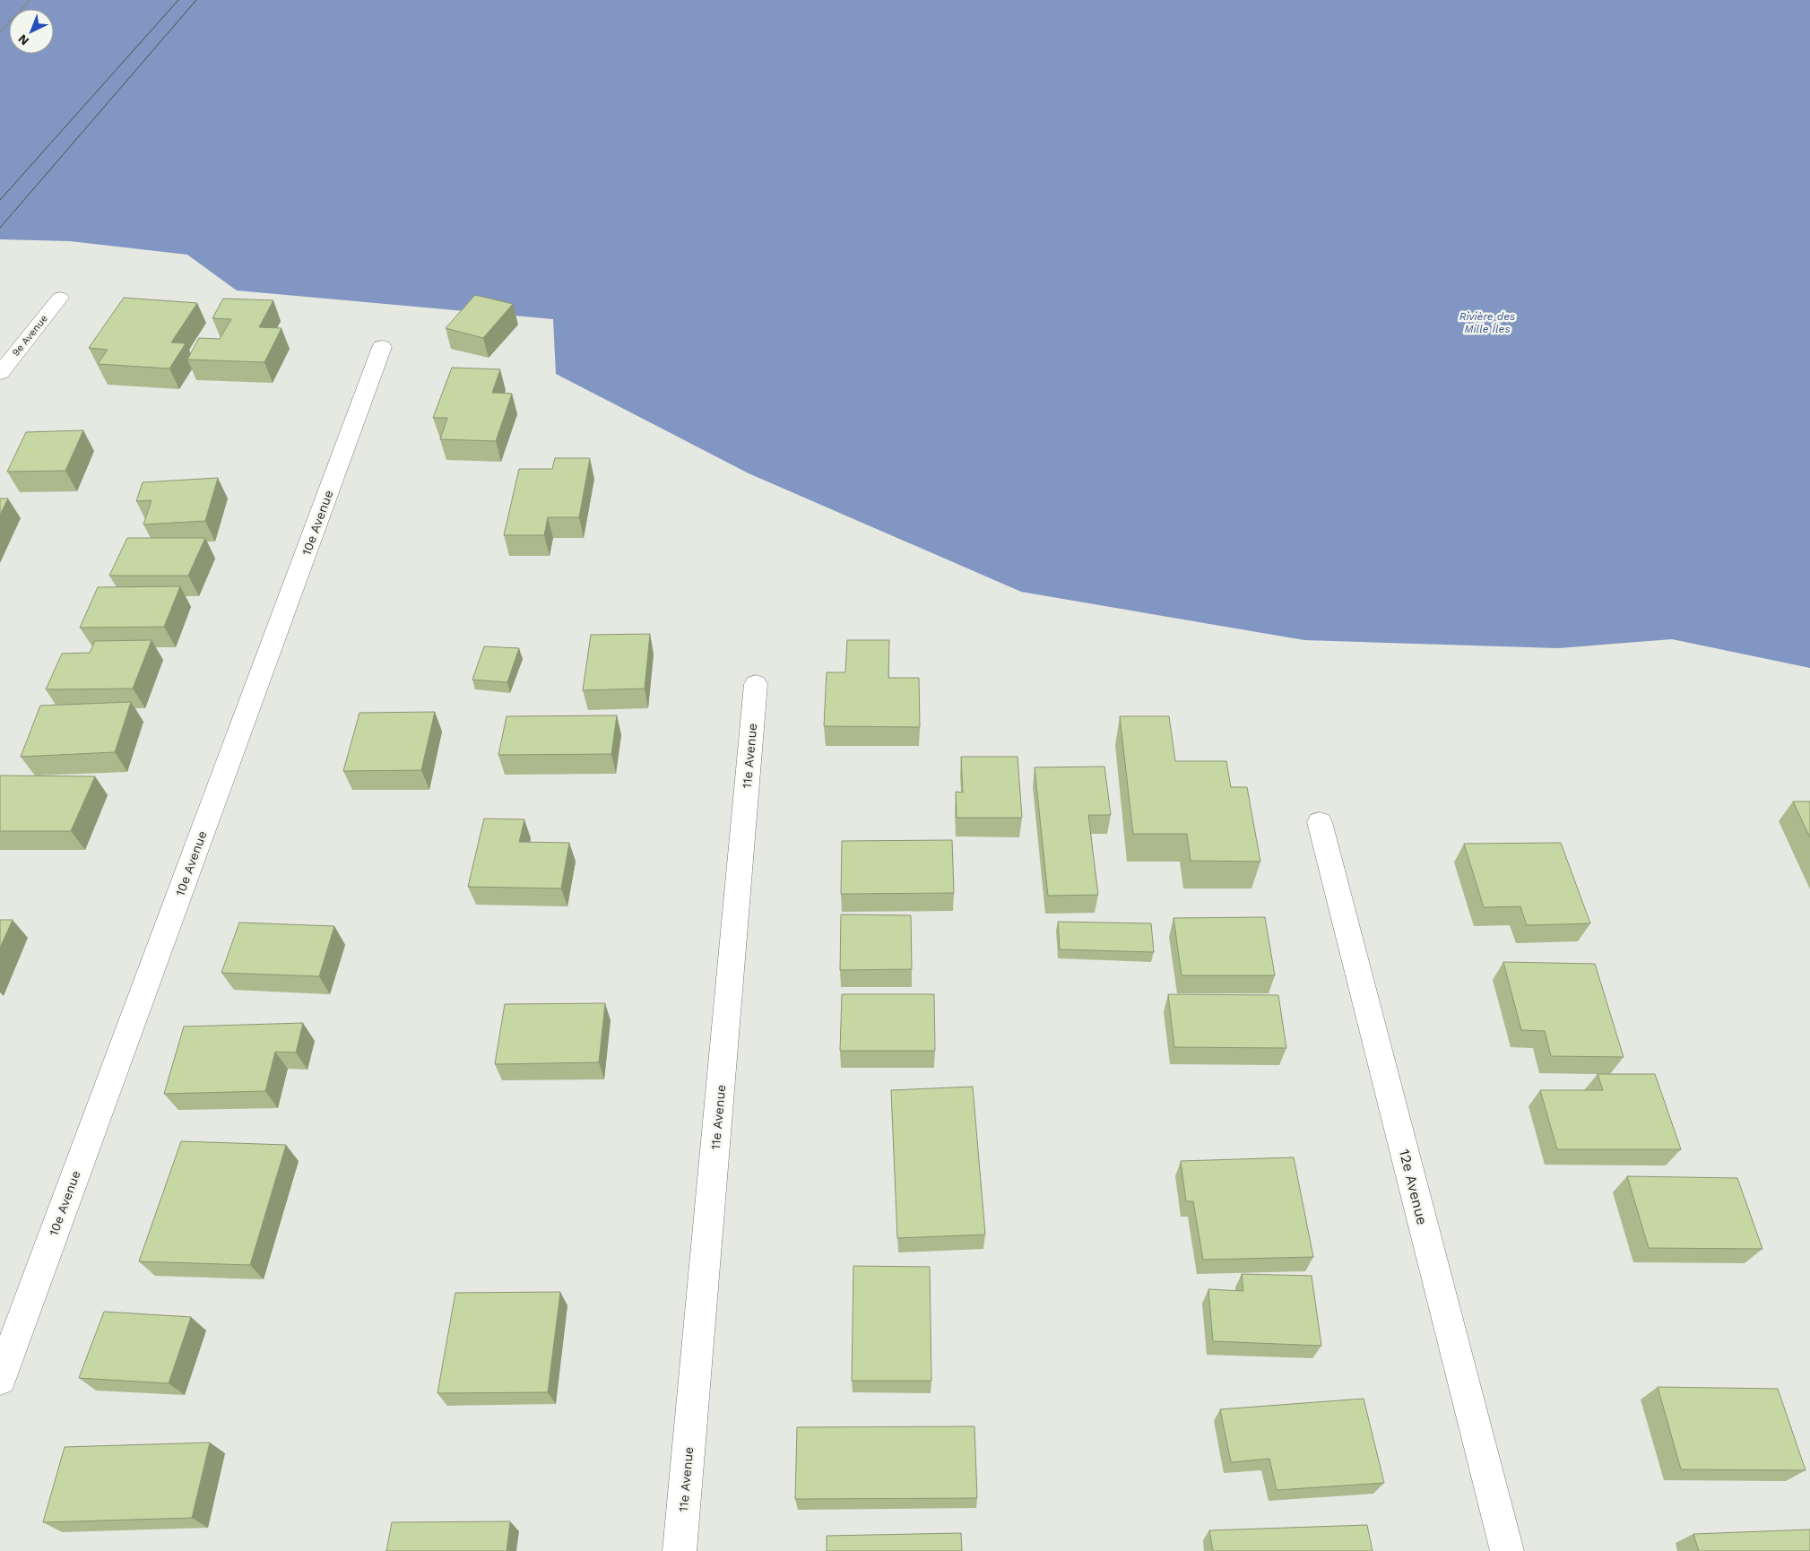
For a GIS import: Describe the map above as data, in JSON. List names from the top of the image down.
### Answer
{
  "streets": {
    "street": [
      "9e Avenue",
      "10e Avenue",
      "11e Avenue",
      "12e Avenue"
    ]
  },
  "water": ["Rivière des Mille Îles"],
  "north": "bottom left"
}
